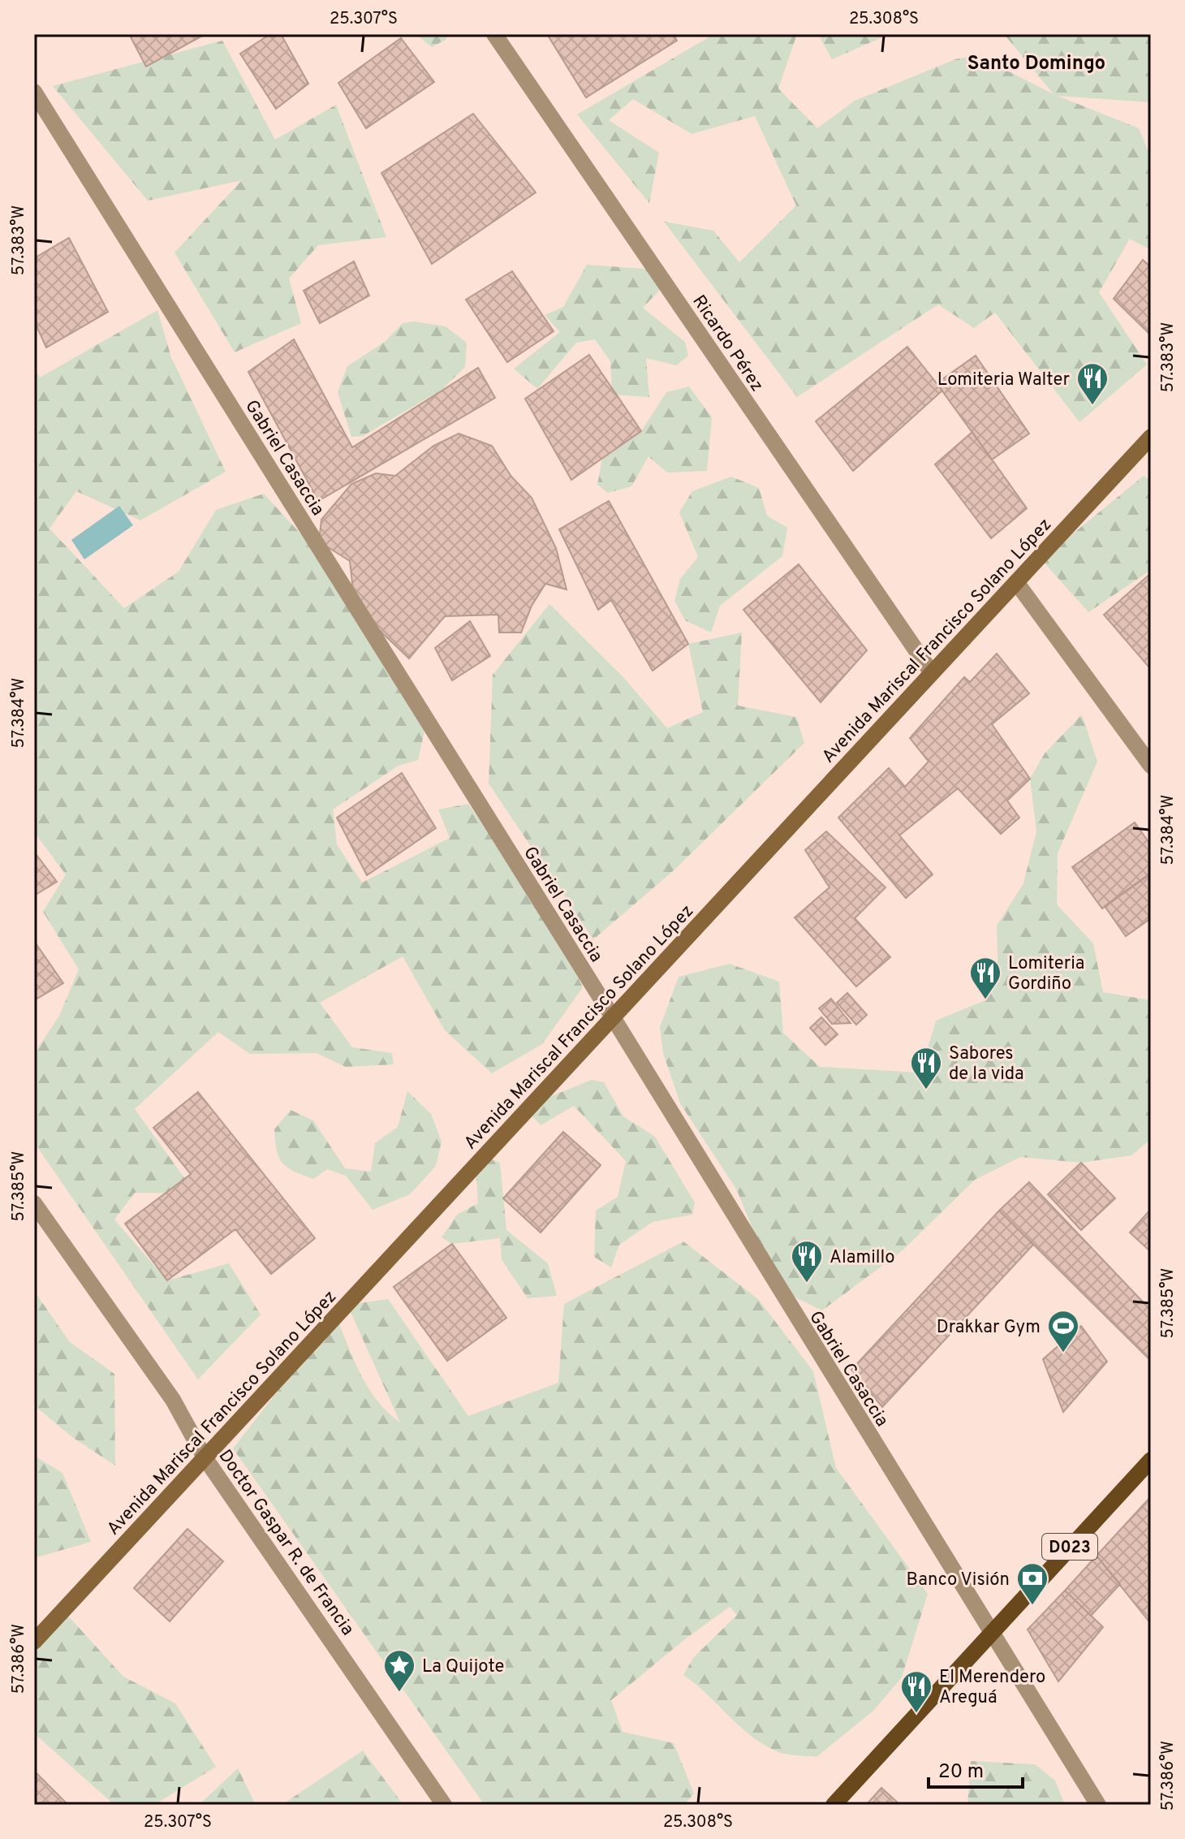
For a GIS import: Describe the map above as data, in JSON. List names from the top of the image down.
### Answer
{
  "streets": {
    "main road": ["D023"],
    "street": [
      "Ricardo Pérez",
      "Gabriel Casaccia",
      "Avenida Mariscal Francisco Solano López",
      "Doctor Gaspar R. de Francia"
    ]
  },
  "crossings": [
    ["Ricardo Pérez", "Avenida Mariscal Francisco Solano López"],
    ["Gabriel Casaccia", "Avenida Mariscal Francisco Solano López"],
    ["Gabriel Casaccia", "D023"],
    ["Avenida Mariscal Francisco Solano López", "Doctor Gaspar R. de Francia"]
  ],
  "districts": ["Santo Domingo"],
  "places": {
    "restaurant": [
      "Lomiteria Walter",
      "Lomiteria Gordiño",
      "Sabores de la vida",
      "Alamillo",
      "El Merendero Areguá"
    ],
    "sports": ["Drakkar Gym"],
    "bank": ["Banco Visión"],
    "place": ["La Quijote"]
  },
  "scale_bar": "20 m",
  "coordinates": [
    "25.307°S",
    "25.308°S",
    "57.383°W",
    "57.384°W",
    "57.385°W",
    "57.386°W"
  ]
}
